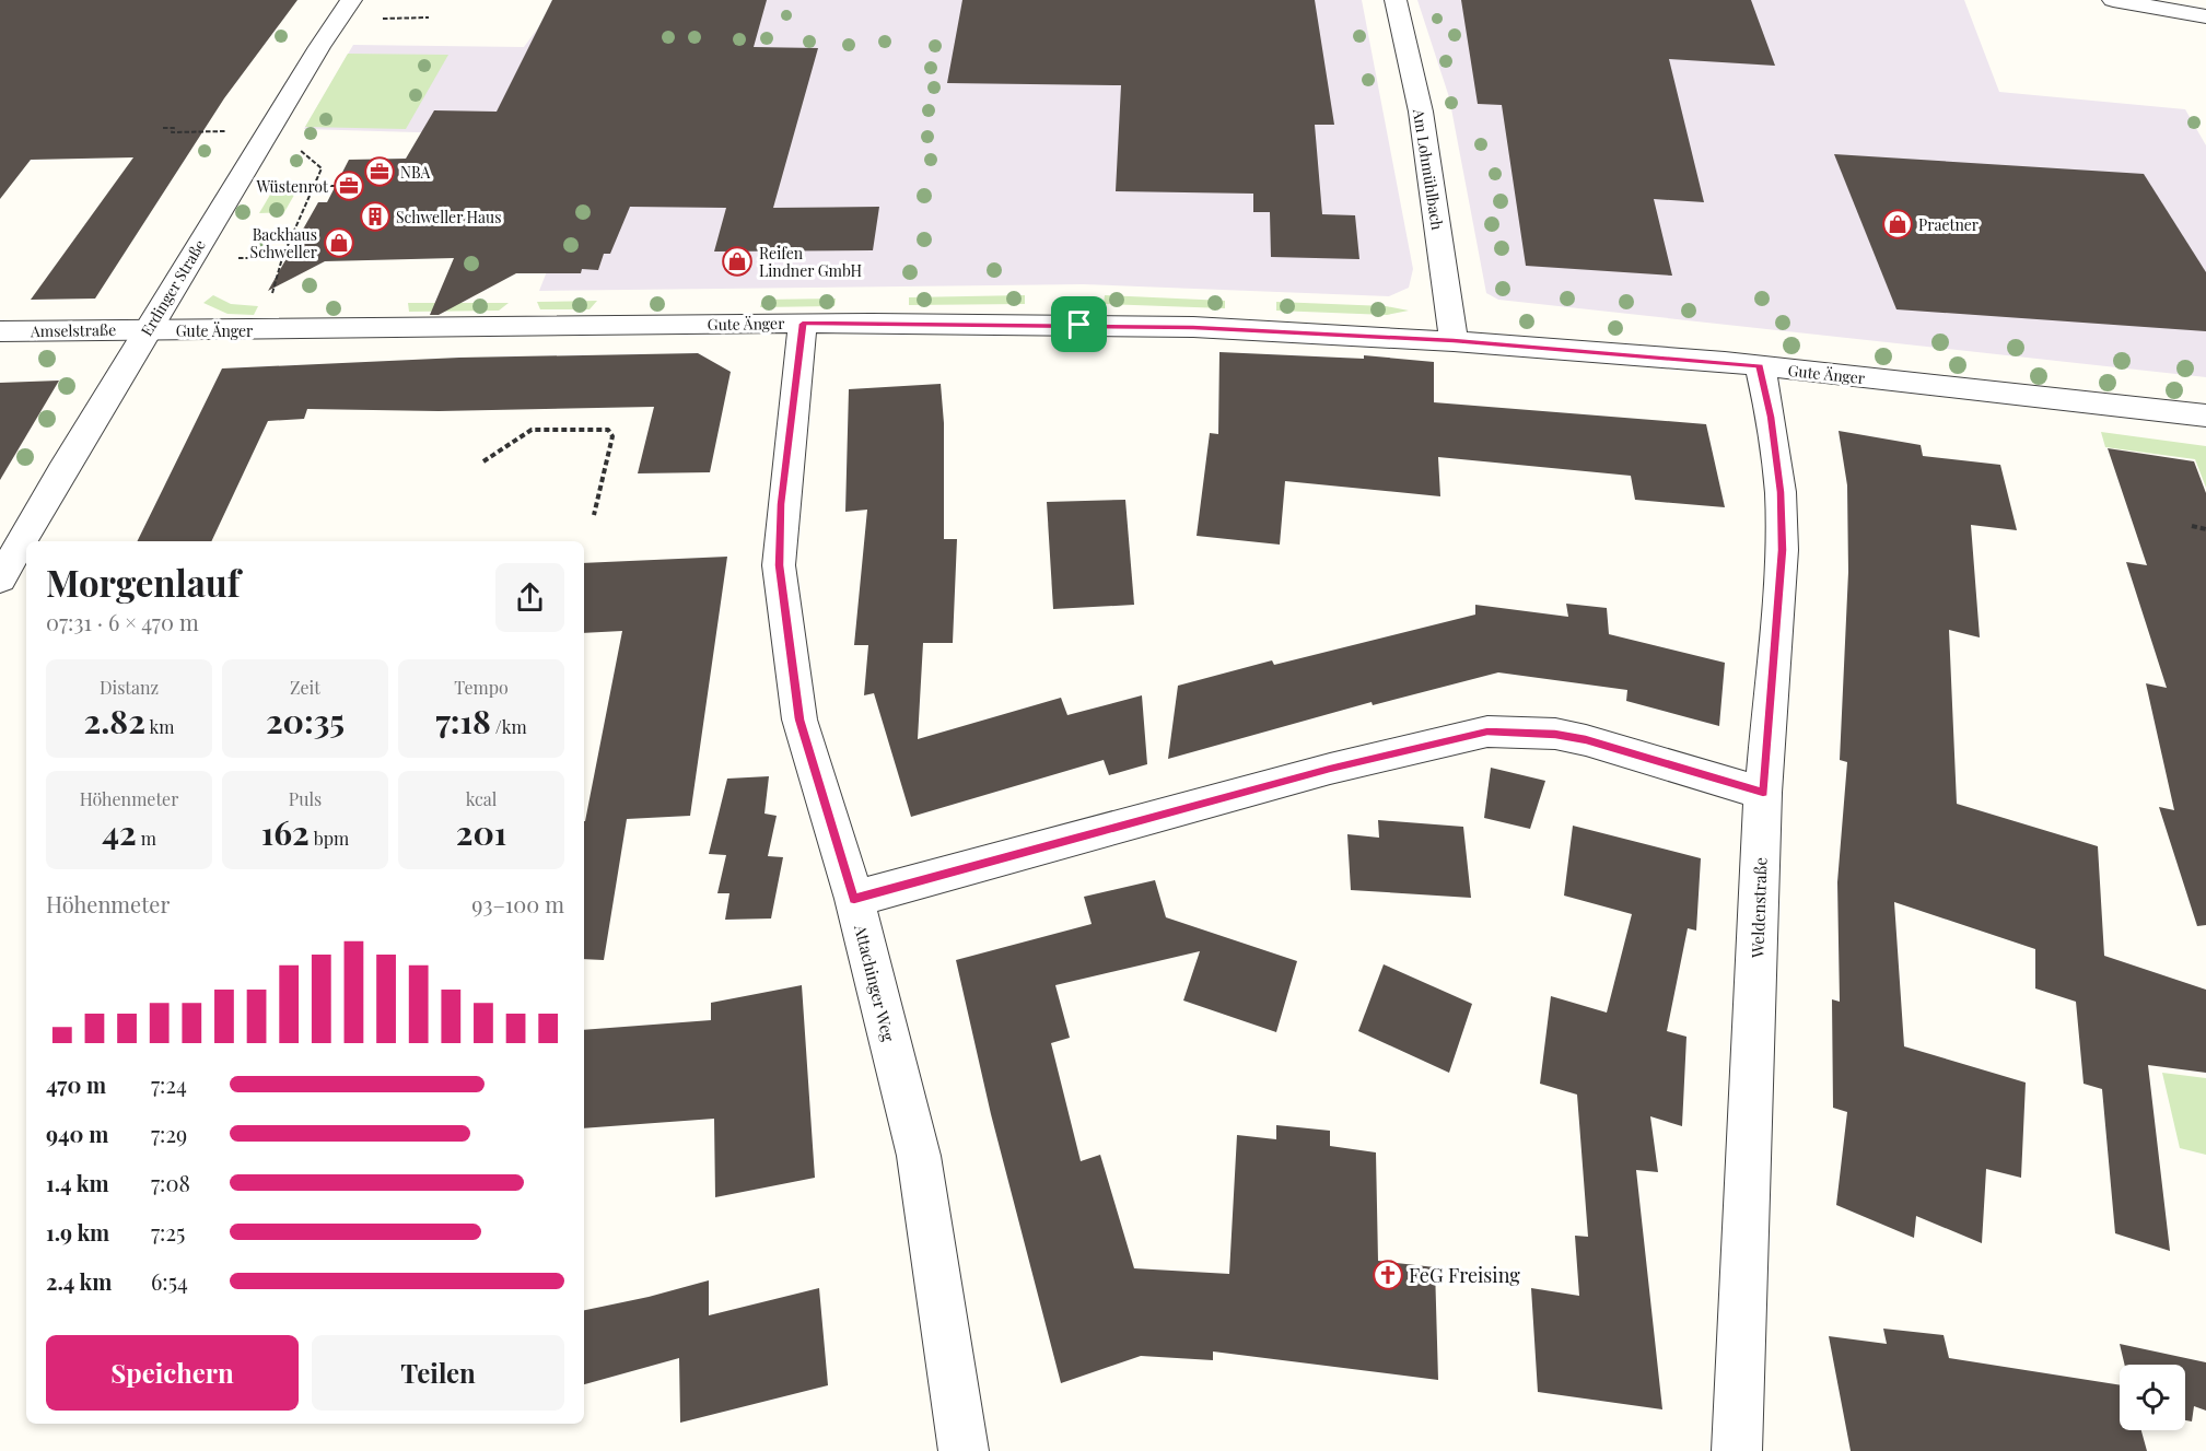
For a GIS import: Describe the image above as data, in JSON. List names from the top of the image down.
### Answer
{
  "streets": {
    "street": [
      "Am Lohmühlbach",
      "Erdinger Straße",
      "Gute Änger",
      "Amselstraße",
      "Weldenstraße",
      "Attachinger Weg"
    ]
  },
  "crossings": [
    ["Am Lohmühlbach", "Gute Änger"],
    ["Erdinger Straße", "Gute Änger"],
    ["Erdinger Straße", "Amselstraße"],
    ["Gute Änger", "Amselstraße"],
    ["Gute Änger", "Weldenstraße"],
    ["Gute Änger", "Attachinger Weg"]
  ],
  "places": {
    "office": ["NBA", "Wüstenrot"],
    "building": ["Schweller Haus"],
    "shop": ["Praetner", "Backhaus Schweller", "Reifen Lindner GmbH"],
    "church": ["FeG Freising"]
  },
  "page": {
    "heading": ["Morgenlauf", "07:31 · 6 × 470 m"],
    "stats": [
      ["Distanz", "2.82 km"],
      ["Zeit", "20:35"],
      ["Tempo", "7:18 /km"],
      ["Höhenmeter", "42 m"],
      ["Puls", "162 bpm"],
      ["kcal", "201"]
    ],
    "chart": ["Höhenmeter", "93–100 m"],
    "list": [
      {
        "name": "470 m",
        "note": "7:24"
      },
      {
        "name": "940 m",
        "note": "7:29"
      },
      {
        "name": "1.4 km",
        "note": "7:08"
      },
      {
        "name": "1.9 km",
        "note": "7:25"
      },
      {
        "name": "2.4 km",
        "note": "6:54"
      }
    ],
    "buttons": ["Speichern", "Teilen"]
  }
}
